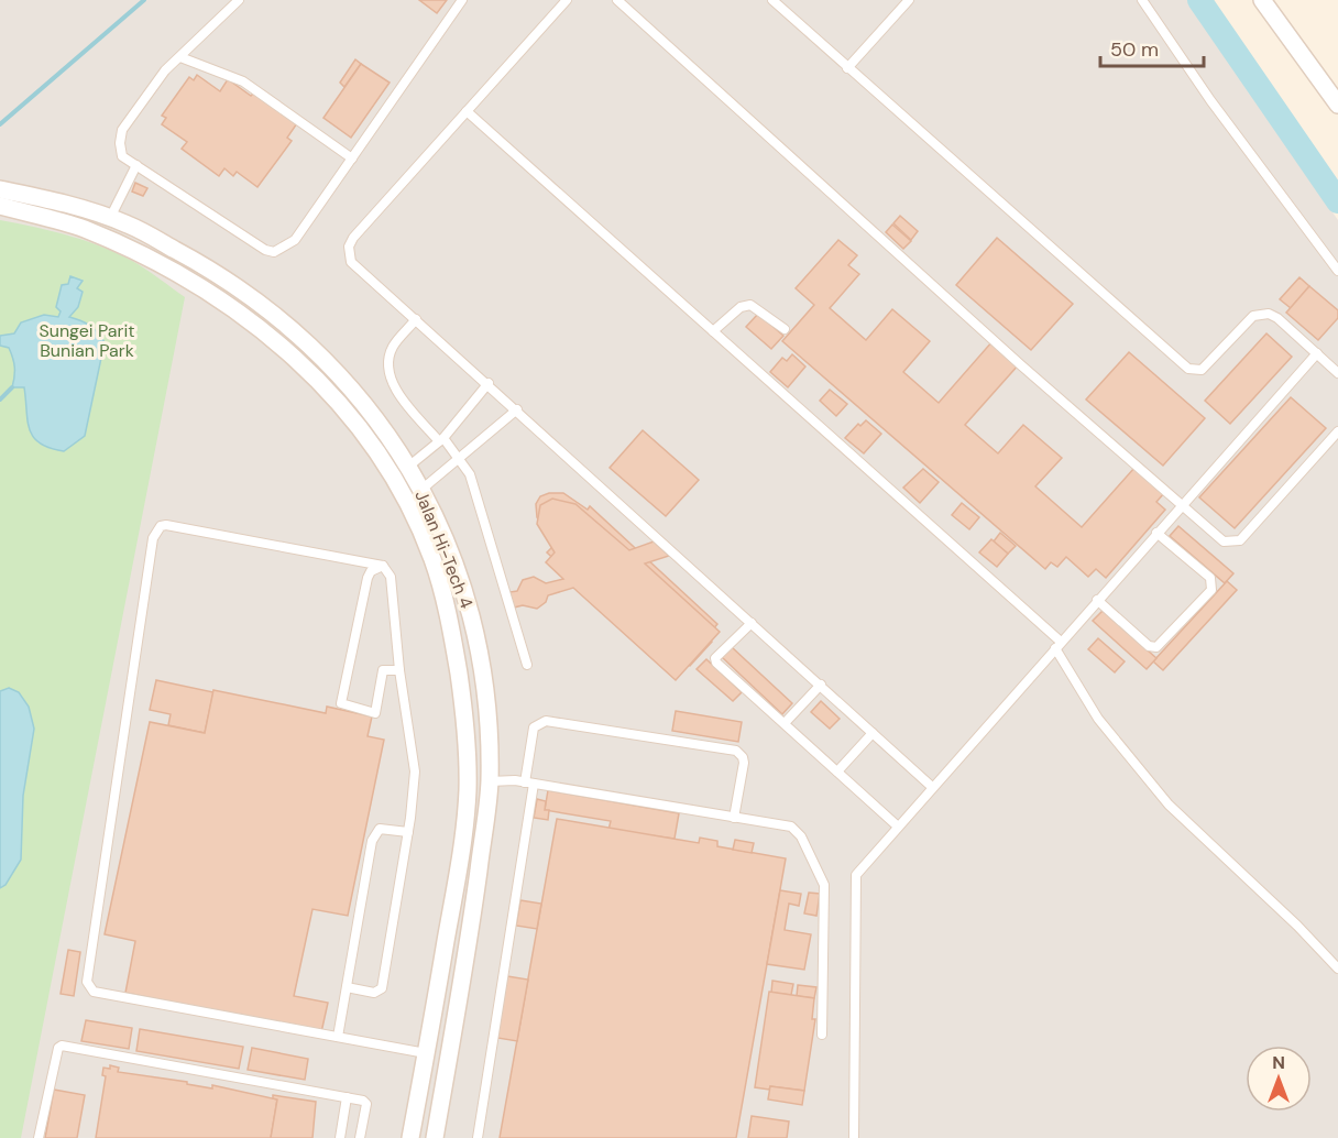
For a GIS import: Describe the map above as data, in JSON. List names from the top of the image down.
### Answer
{
  "streets": {
    "street": ["Jalan Hi-Tech 4"]
  },
  "parks": ["Sungei Parit Bunian Park"],
  "scale_bar": "50 m",
  "north": "top"
}
